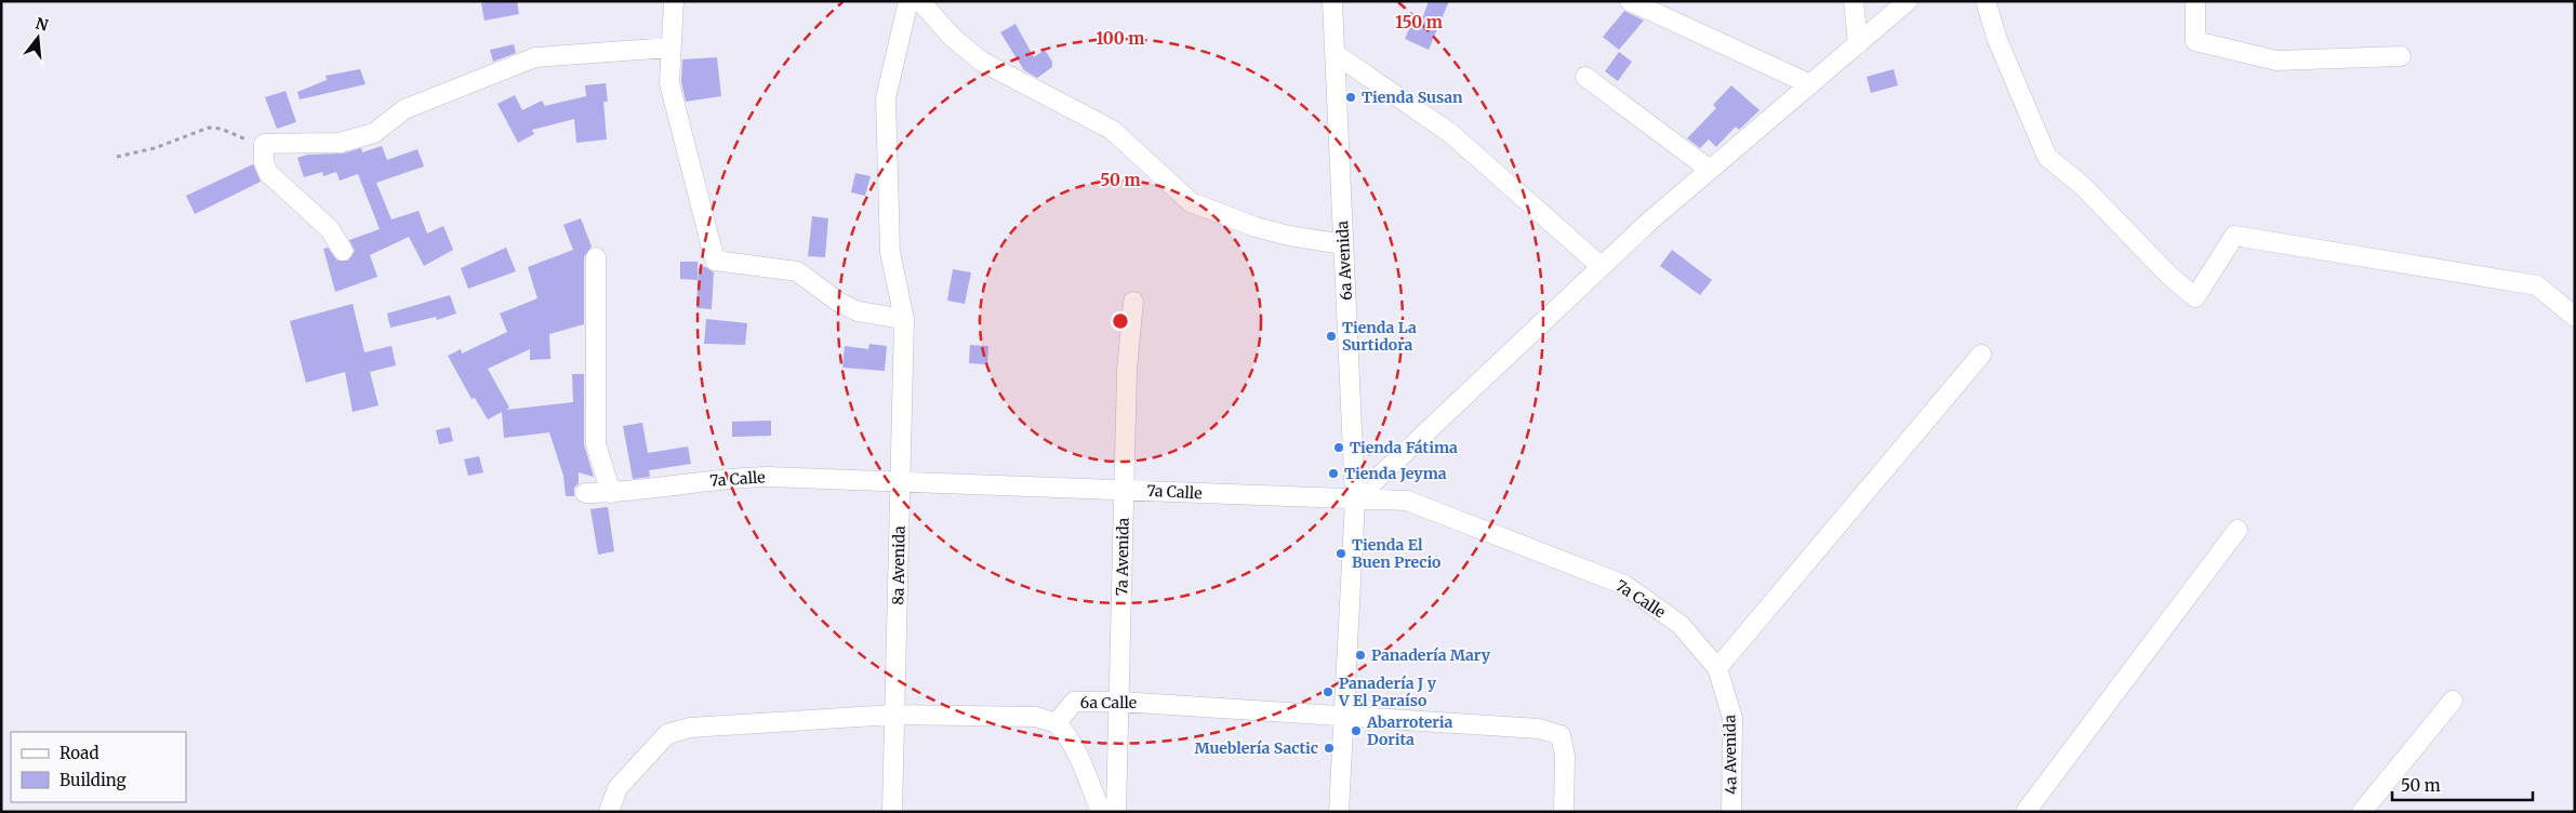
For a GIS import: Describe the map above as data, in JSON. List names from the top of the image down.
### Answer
{
  "streets": {
    "street": [
      "6a Avenida",
      "7a Calle",
      "7a Avenida",
      "8a Avenida",
      "6a Calle",
      "4a Avenida"
    ]
  },
  "crossings": [
    ["6a Avenida", "7a Calle"],
    ["6a Avenida", "6a Calle"],
    ["7a Calle", "7a Avenida"],
    ["7a Calle", "8a Avenida"],
    ["7a Calle", "4a Avenida"],
    ["7a Avenida", "6a Calle"]
  ],
  "places": [
    "Tienda Susan",
    "Tienda La Surtidora",
    "Tienda Fátima",
    "Tienda Jeyma",
    "Tienda El Buen Precio",
    "Panadería Mary",
    "Panadería J y V El Paraíso",
    "Abarroteria Dorita",
    "Mueblería Sactic"
  ],
  "legend": ["Road", "Building"],
  "scale_bar": "50 m",
  "north": "top",
  "rings": ["150 m", "100 m", "50 m"]
}
